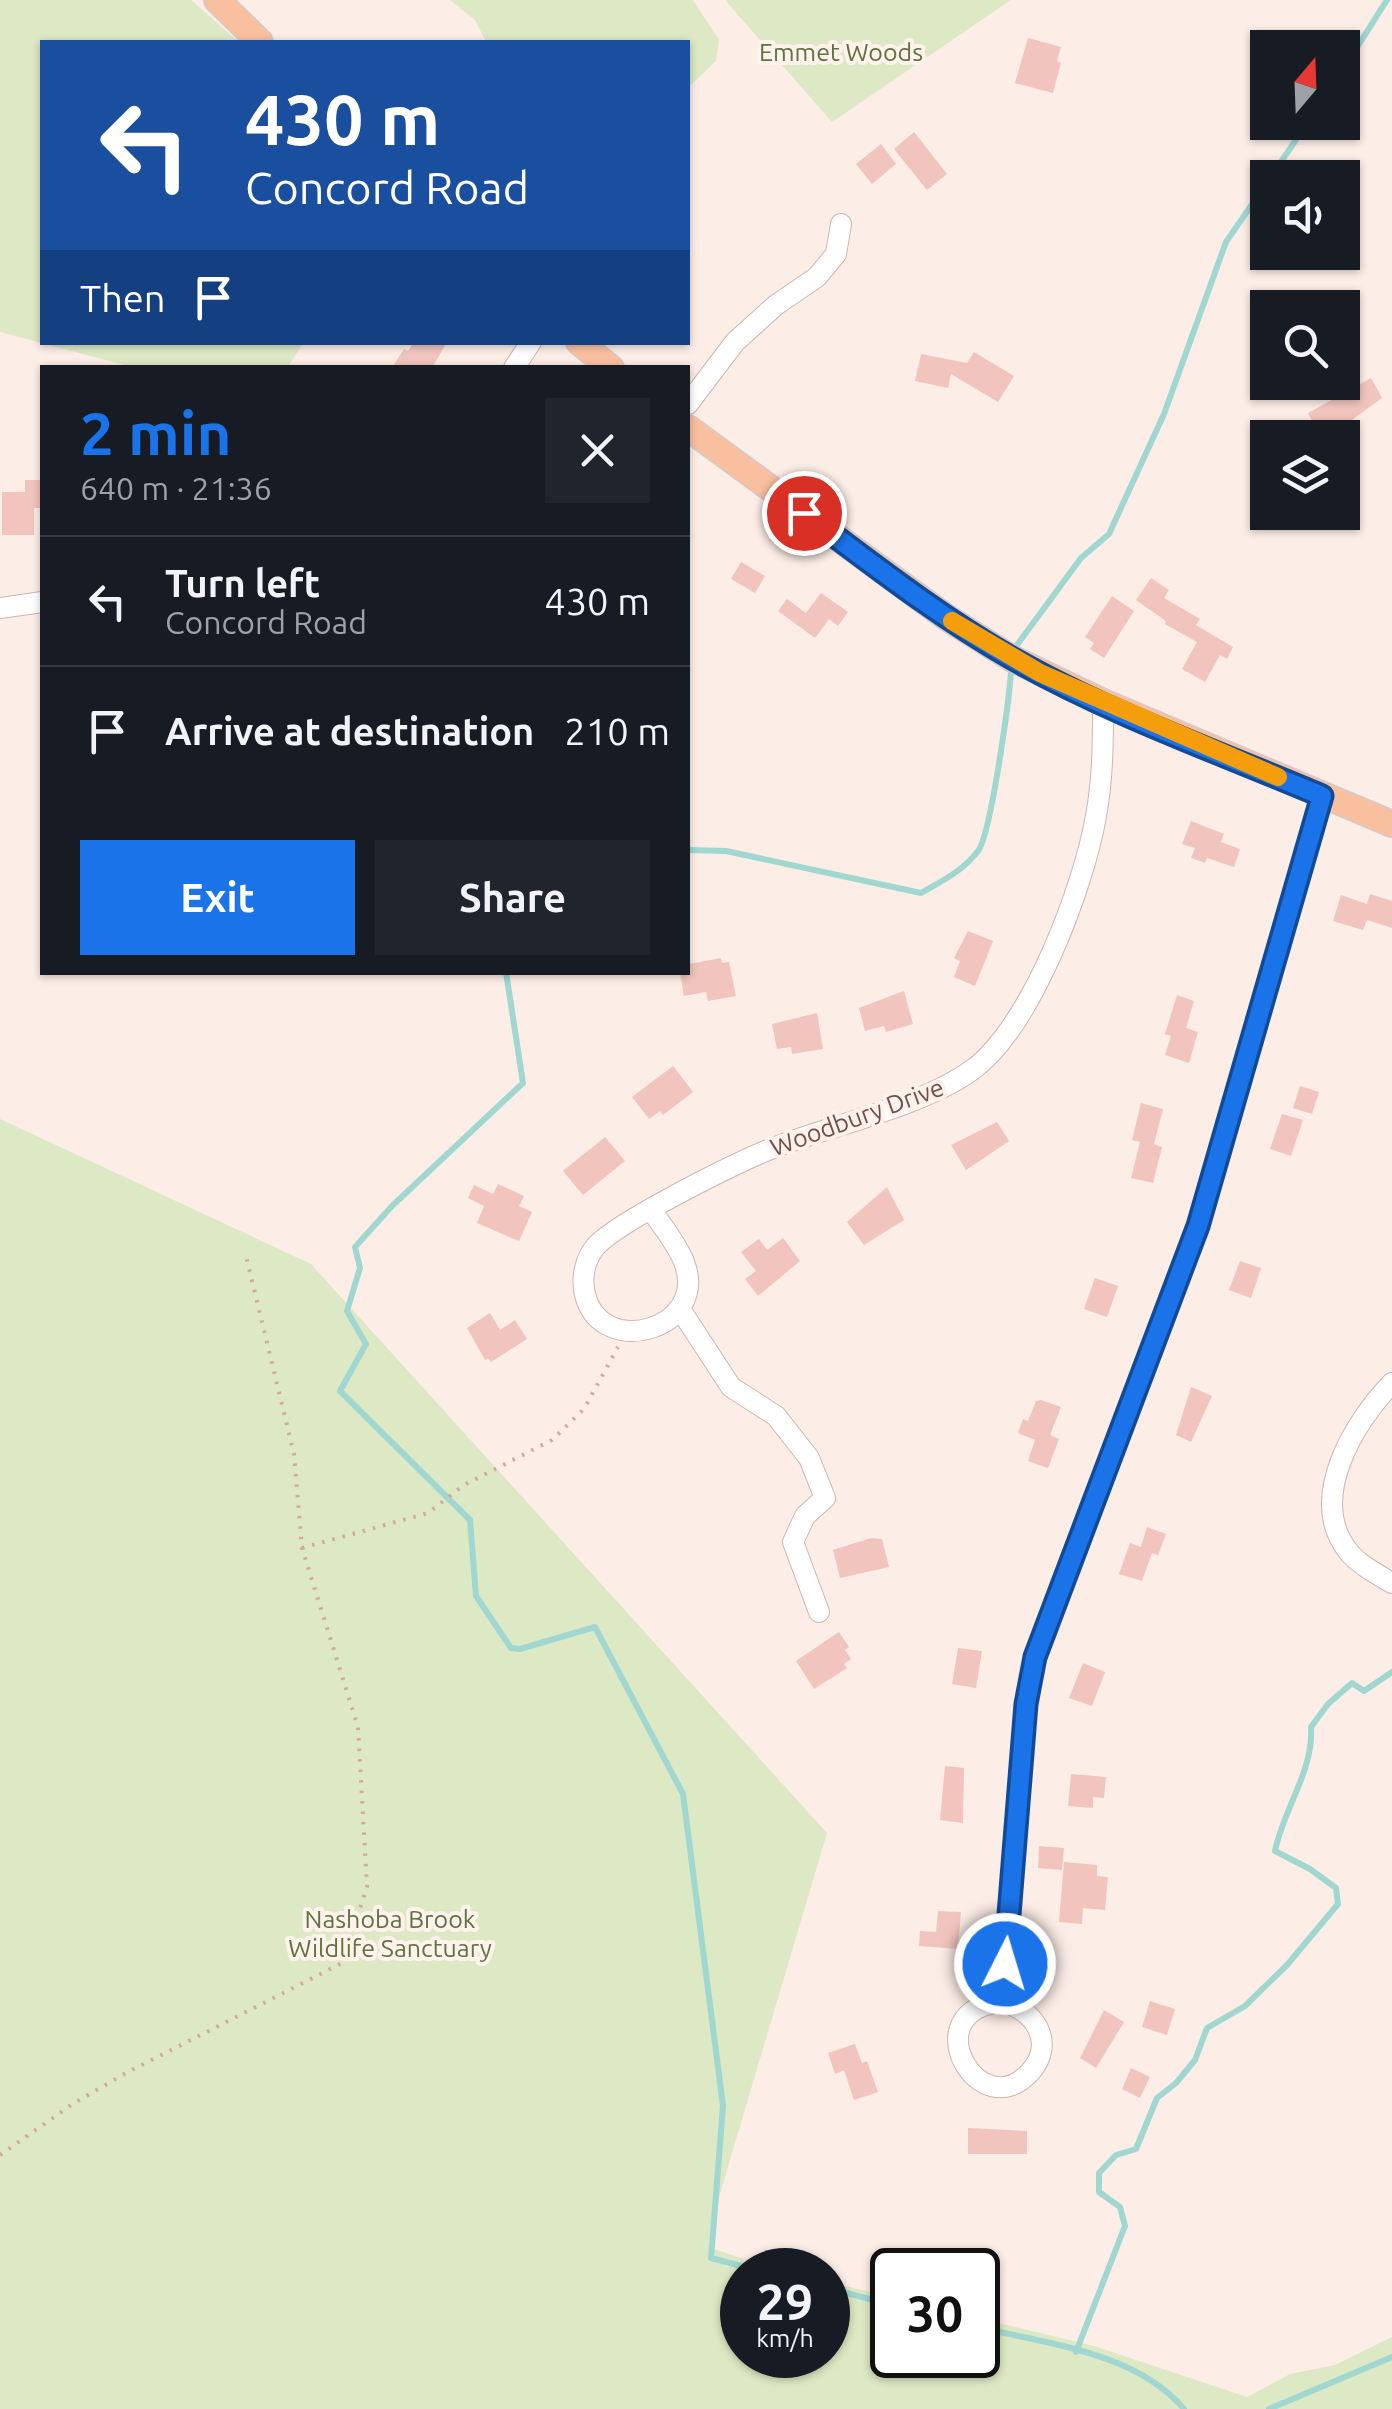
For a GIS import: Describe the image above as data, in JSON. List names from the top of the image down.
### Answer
{
  "streets": {
    "street": ["Woodbury Drive"]
  },
  "parks": ["Emmet Woods", "Nashoba Brook Wildlife Sanctuary"],
  "north": "top",
  "page": {
    "turn": ["430 m", "Concord Road"],
    "then": "Then",
    "heading": ["2 min", "640 m · 21:36"],
    "list": [
      {
        "name": "Turn left",
        "note": "Concord Road",
        "value": "430 m"
      },
      {
        "name": "Arrive at destination",
        "value": "210 m"
      }
    ],
    "buttons": ["Exit", "Share"],
    "speed": "29 km/h",
    "limit": "30"
  }
}
